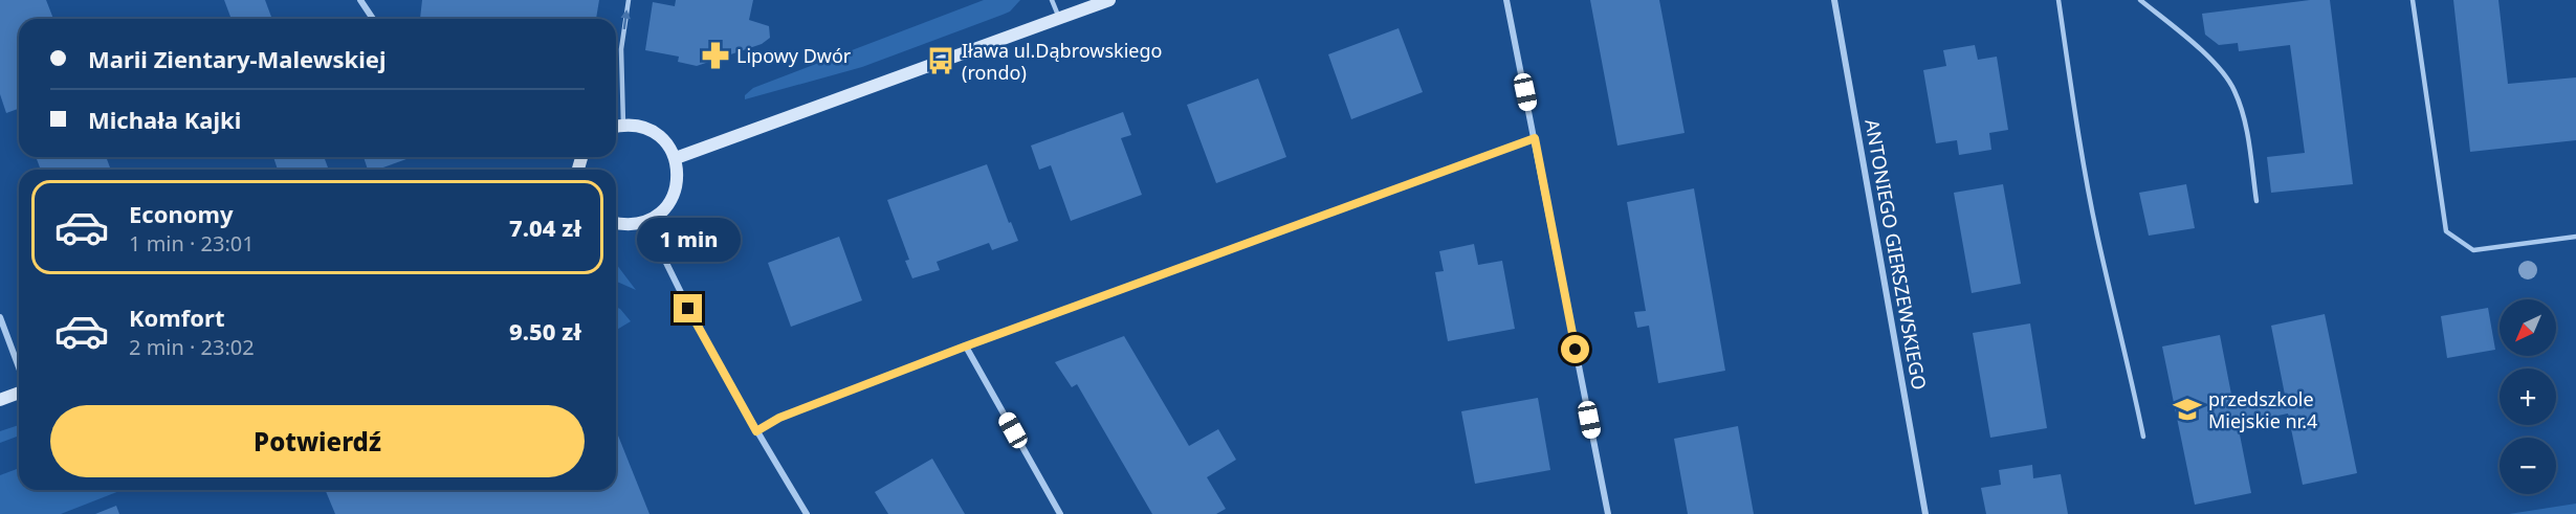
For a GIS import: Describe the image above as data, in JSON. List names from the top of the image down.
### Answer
{
  "streets": {
    "street": ["ANTONIEGO GIERSZEWSKIEGO"]
  },
  "places": {
    "pharmacy": ["Lipowy Dwór"],
    "bus stop": ["Iława ul.Dąbrowskiego (rondo)"],
    "school or university": ["przedszkole Miejskie nr.4"]
  },
  "north": "bottom left",
  "page": {
    "banner": ["Marii Zientary-Malewskiej", "Michała Kajki"],
    "list": [
      {
        "name": "Economy",
        "note": "1 min · 23:01",
        "value": "7.04 zł"
      },
      {
        "name": "Komfort",
        "note": "2 min · 23:02",
        "value": "9.50 zł"
      }
    ],
    "bubble": "1 min",
    "map_buttons": ["+", "−"],
    "buttons": "Potwierdź"
  }
}
